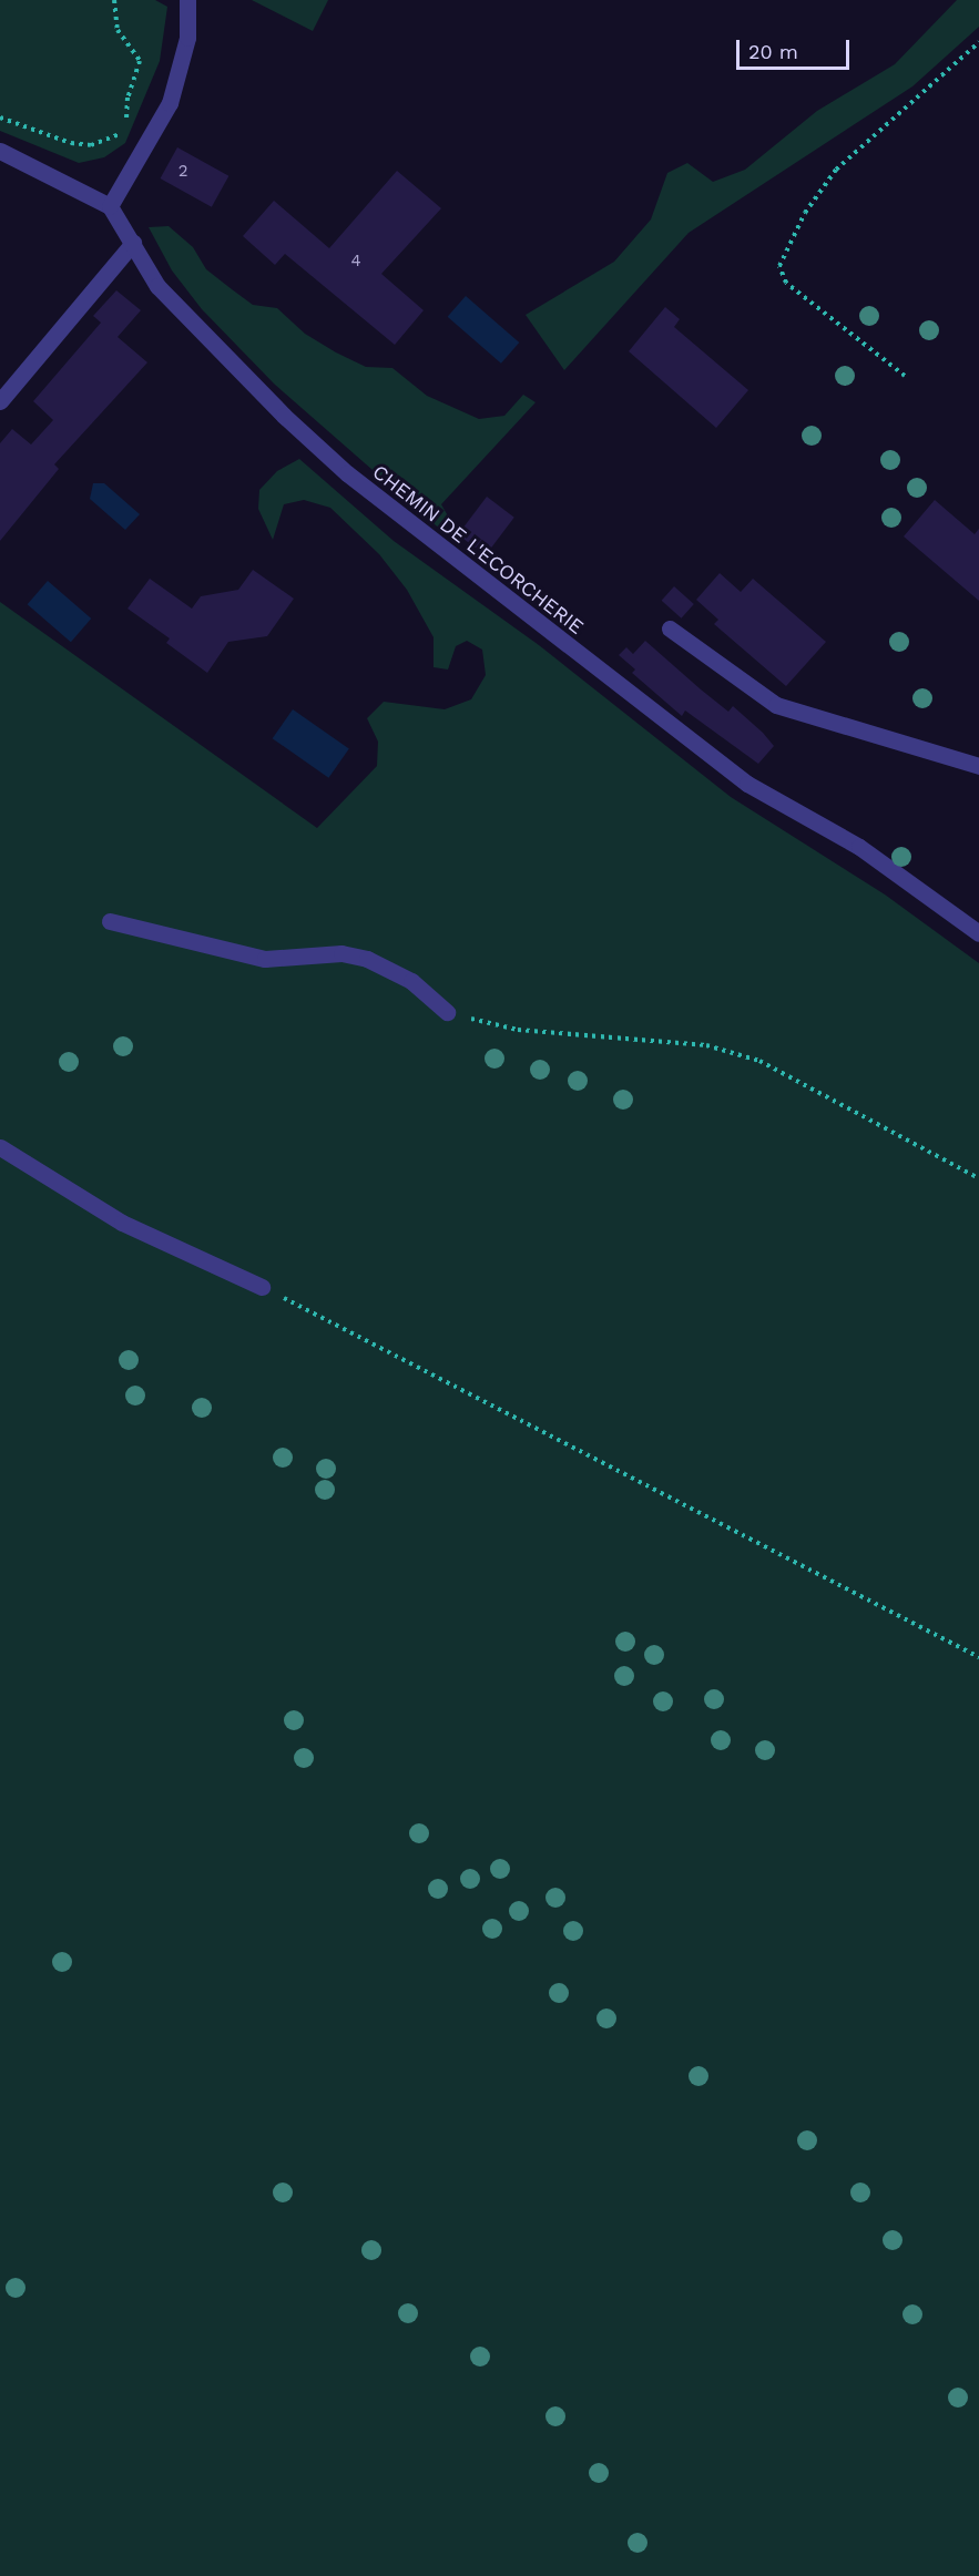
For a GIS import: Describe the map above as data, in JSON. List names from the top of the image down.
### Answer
{
  "streets": {
    "street": ["CHEMIN DE L'ECORCHERIE"]
  },
  "house_numbers": ["2", "4"],
  "scale_bar": "20 m"
}
